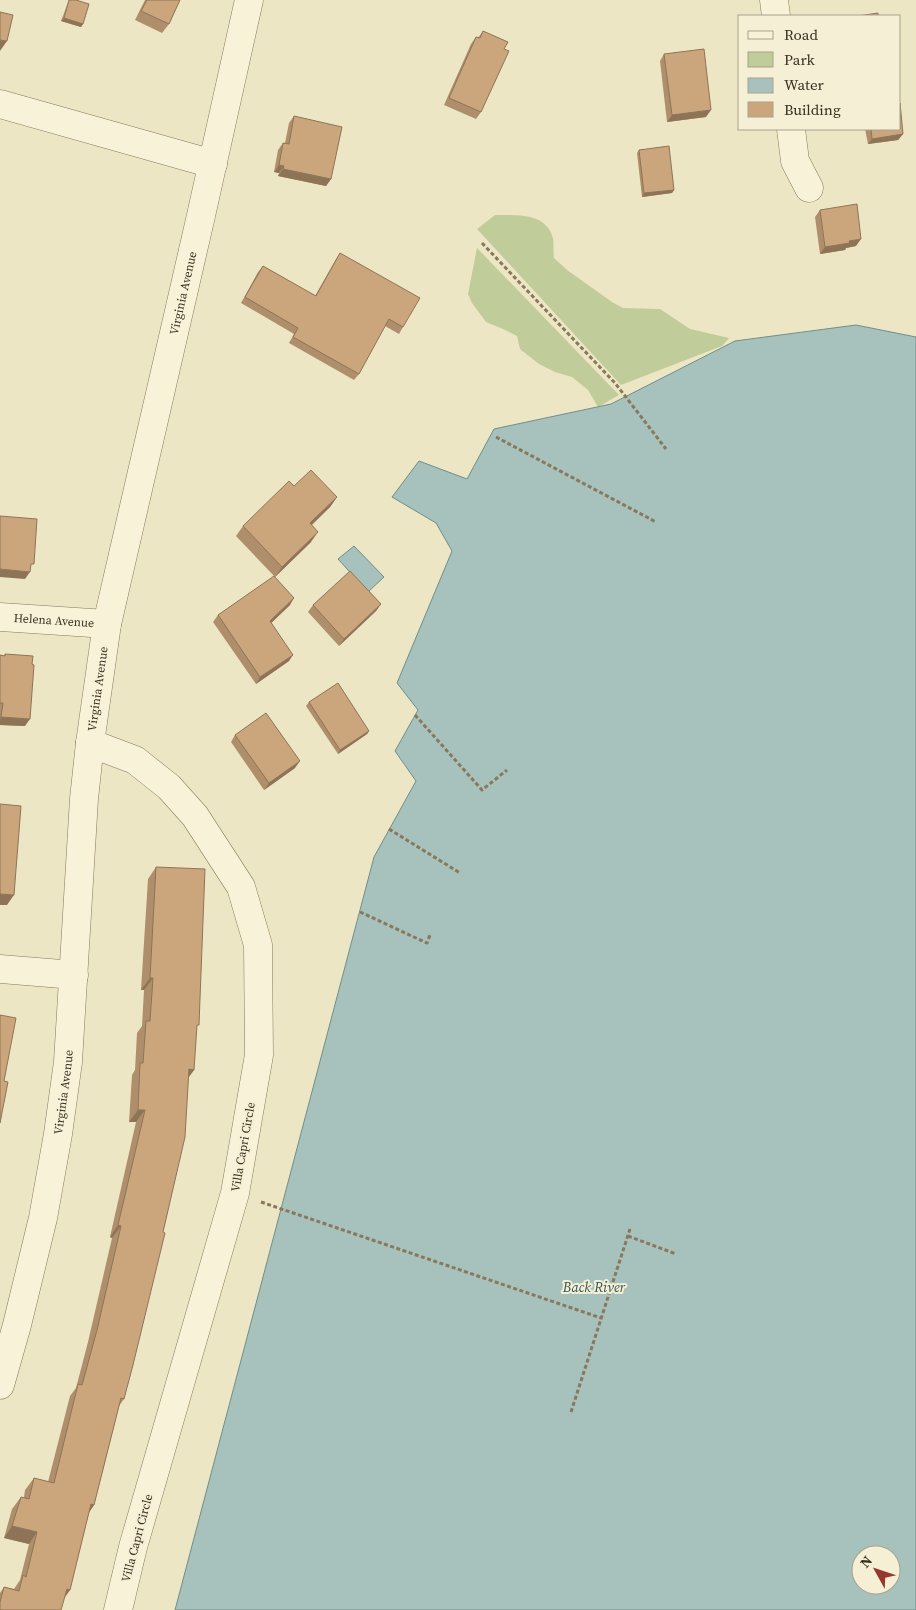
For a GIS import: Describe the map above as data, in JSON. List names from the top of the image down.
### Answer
{
  "streets": {
    "street": ["Virginia Avenue", "Helena Avenue", "Villa Capri Circle"]
  },
  "crossings": [
    ["Virginia Avenue", "Helena Avenue"],
    ["Virginia Avenue", "Villa Capri Circle"]
  ],
  "water": ["Back River"],
  "legend": [
    "Road",
    "Park",
    "Water",
    "Building"
  ],
  "north": "top left"
}
